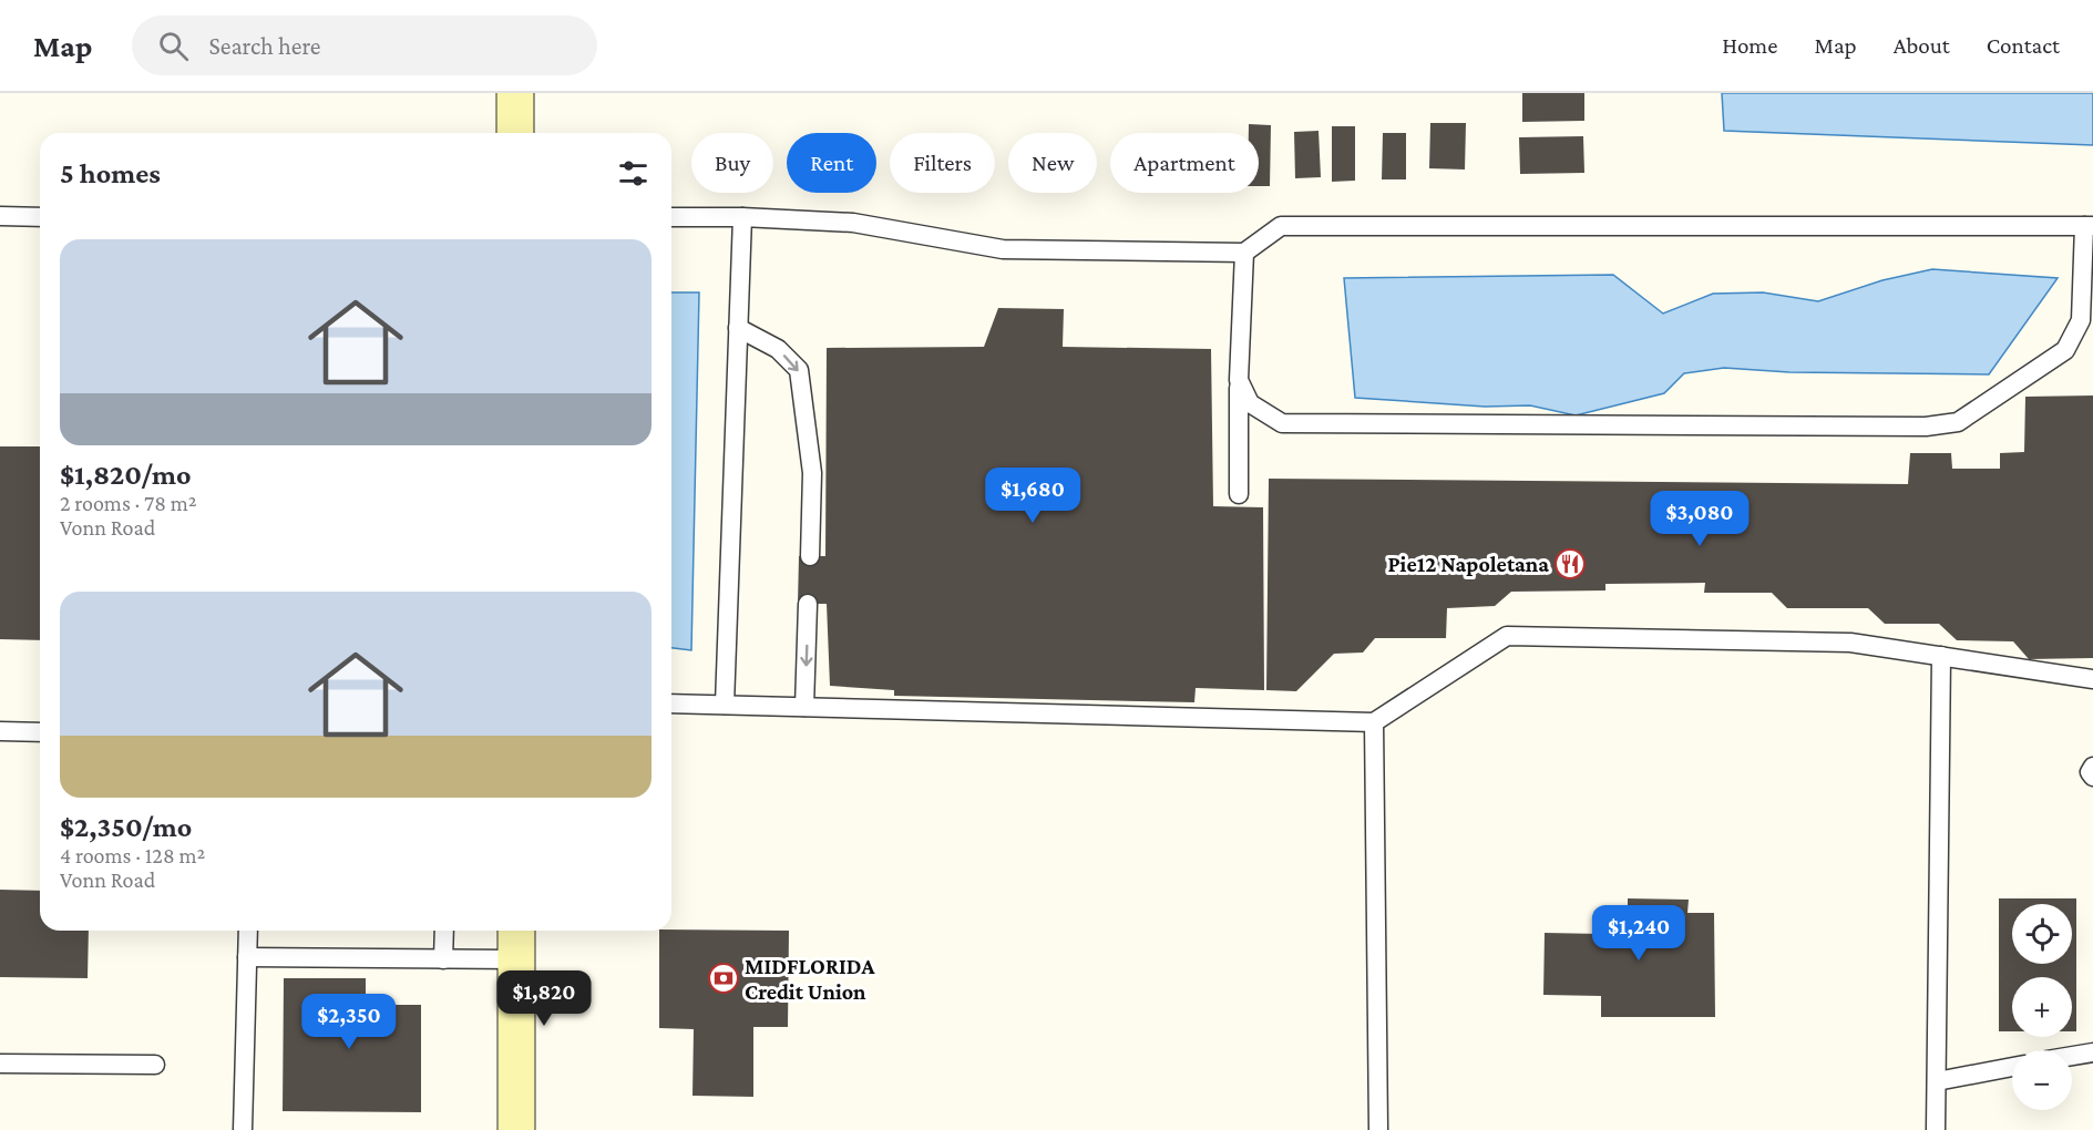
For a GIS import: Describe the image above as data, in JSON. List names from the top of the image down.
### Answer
{
  "places": {
    "restaurant": ["Pie12 Napoletana"],
    "bank": ["MIDFLORIDA Credit Union"]
  },
  "page": {
    "header": "Map",
    "search": "Search here",
    "nav": [
      "Home",
      "Map",
      "About",
      "Contact"
    ],
    "chip": [
      "Buy",
      "Rent",
      "Filters",
      "New",
      "Apartment"
    ],
    "heading": "5 homes",
    "list": [
      {
        "name": "$1,820/mo",
        "note": "2 rooms · 78 m² · Vonn Road"
      },
      {
        "name": "$2,350/mo",
        "note": "4 rooms · 128 m² · Vonn Road"
      }
    ],
    "price": [
      "$1,680",
      "$3,080",
      "$1,240",
      "$1,820",
      "$2,350"
    ],
    "map_buttons": ["+", "−"]
  }
}
